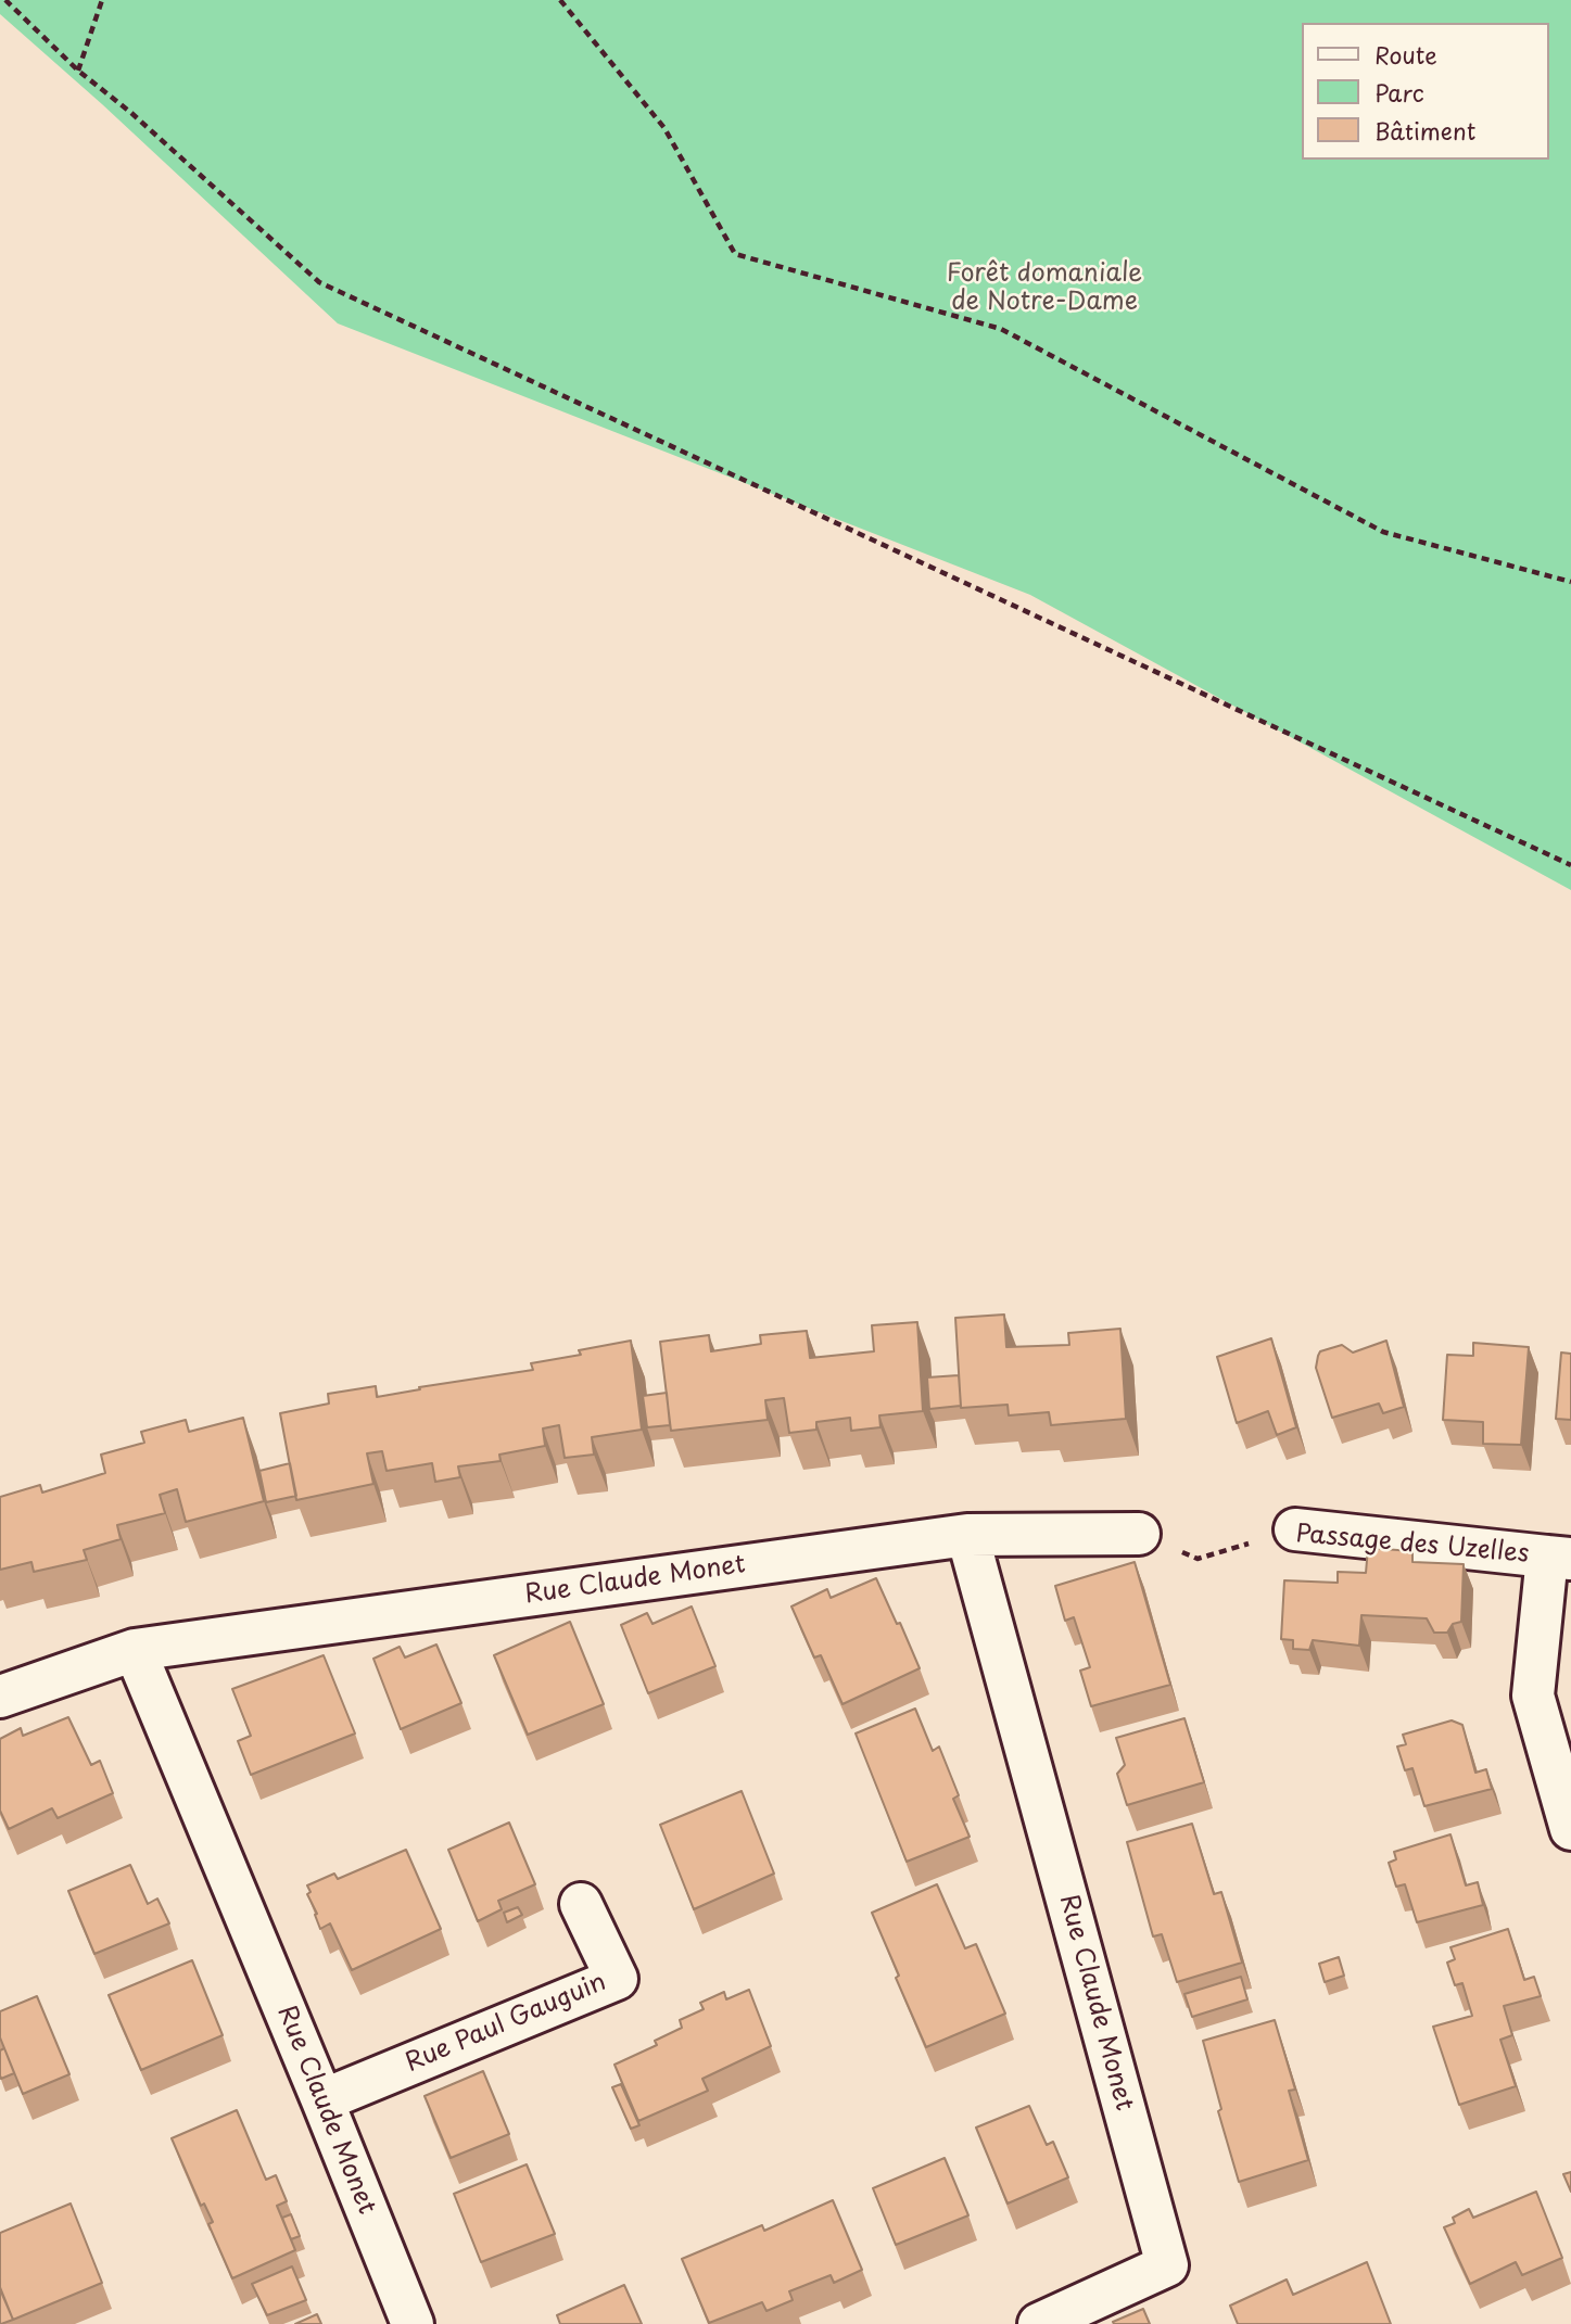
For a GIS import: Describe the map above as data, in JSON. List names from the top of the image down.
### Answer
{
  "streets": {
    "street": ["Passage des Uzelles", "Rue Claude Monet", "Rue Paul Gauguin"]
  },
  "crossings": [
    ["Rue Claude Monet", "Rue Paul Gauguin"]
  ],
  "parks": ["Forêt domaniale de Notre-Dame"],
  "legend": ["Route", "Parc", "Bâtiment"]
}
